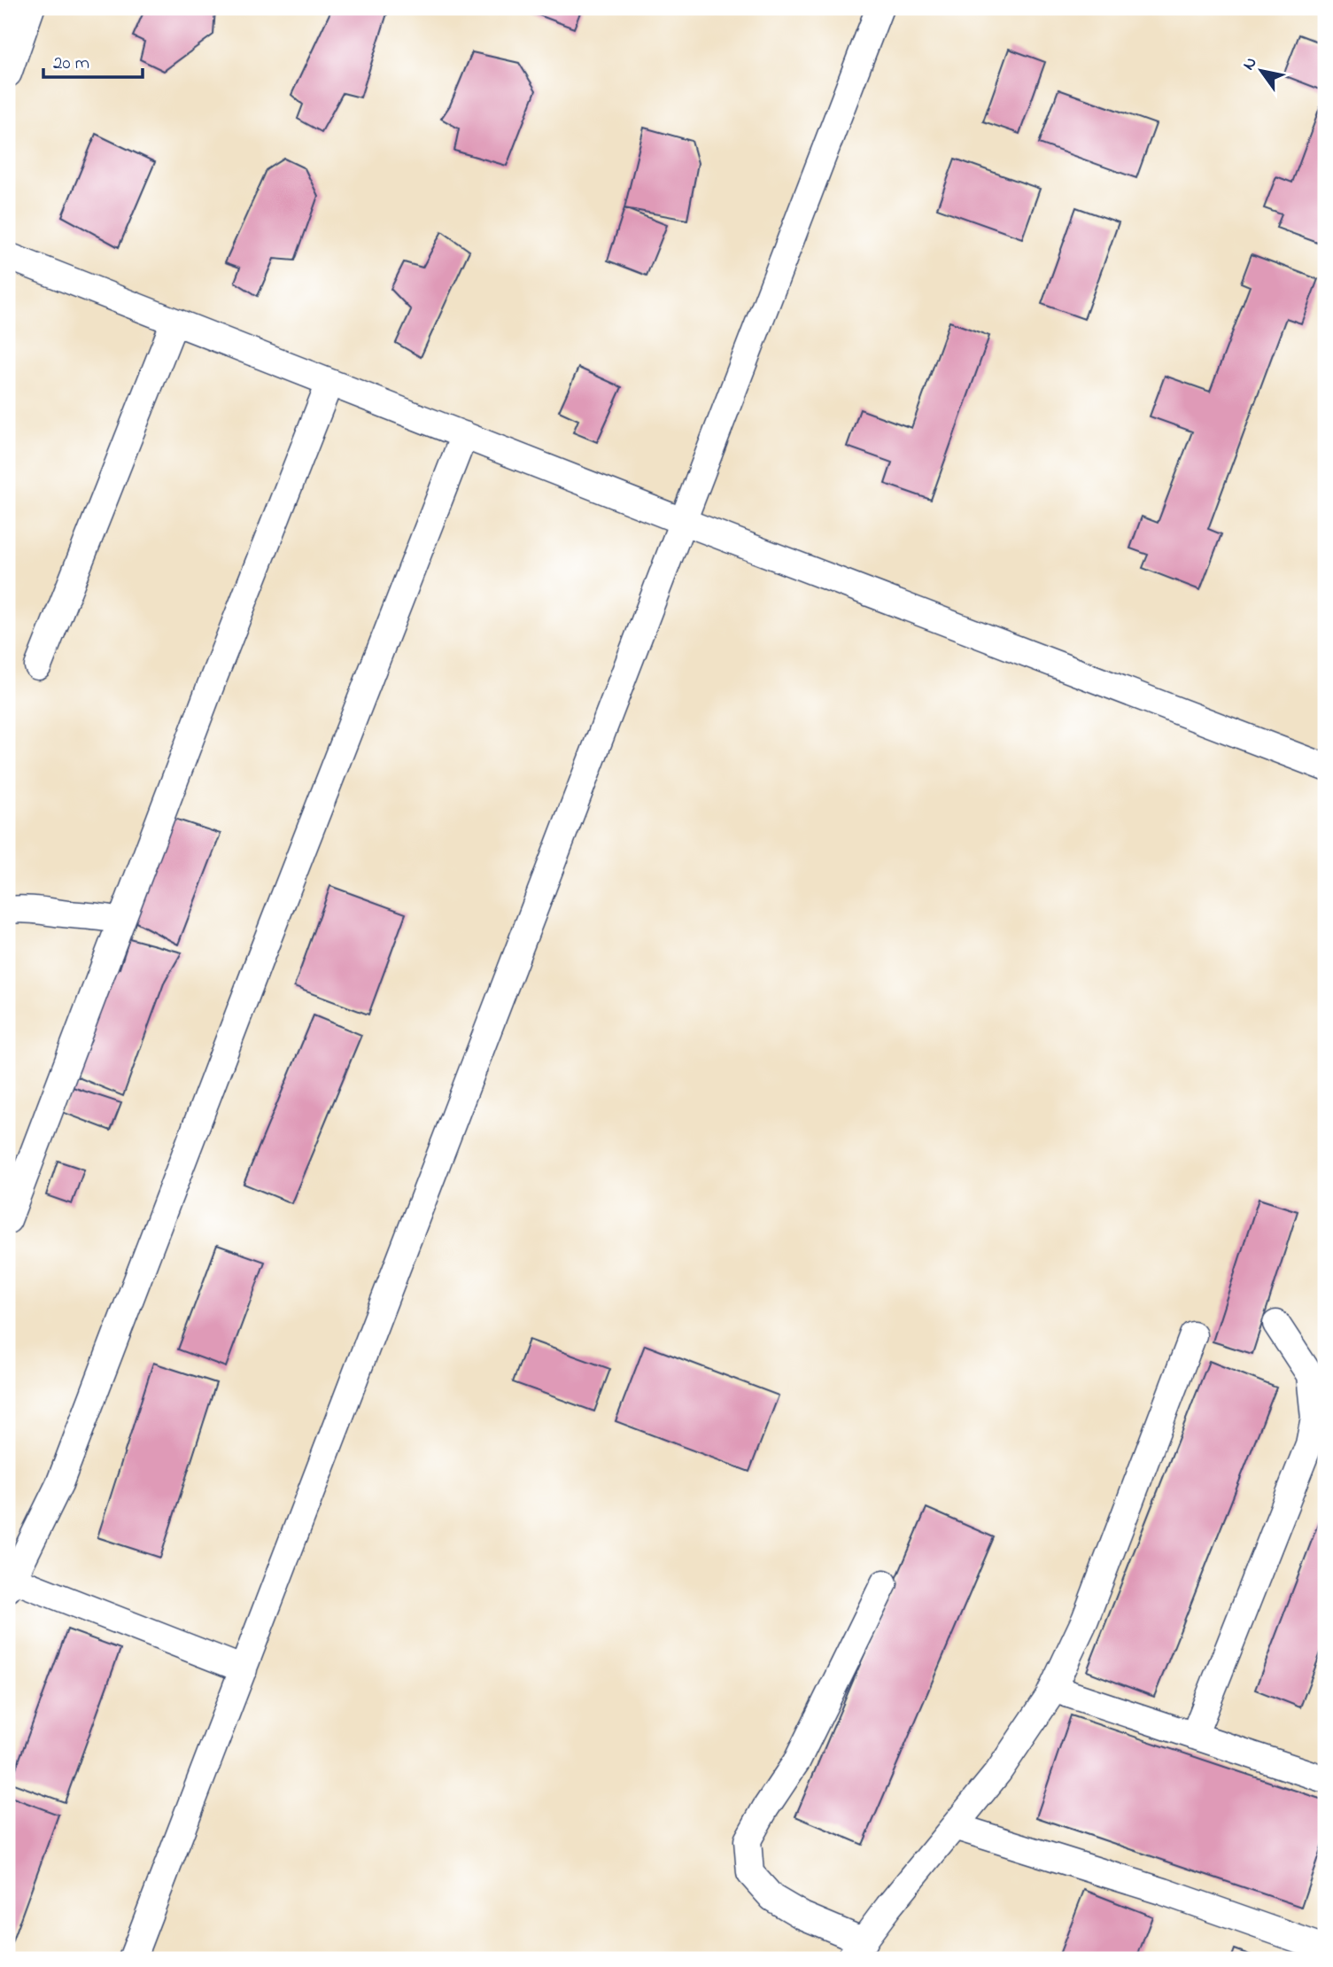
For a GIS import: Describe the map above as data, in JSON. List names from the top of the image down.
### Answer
{
  "scale_bar": "20 m",
  "north": "top left"
}
